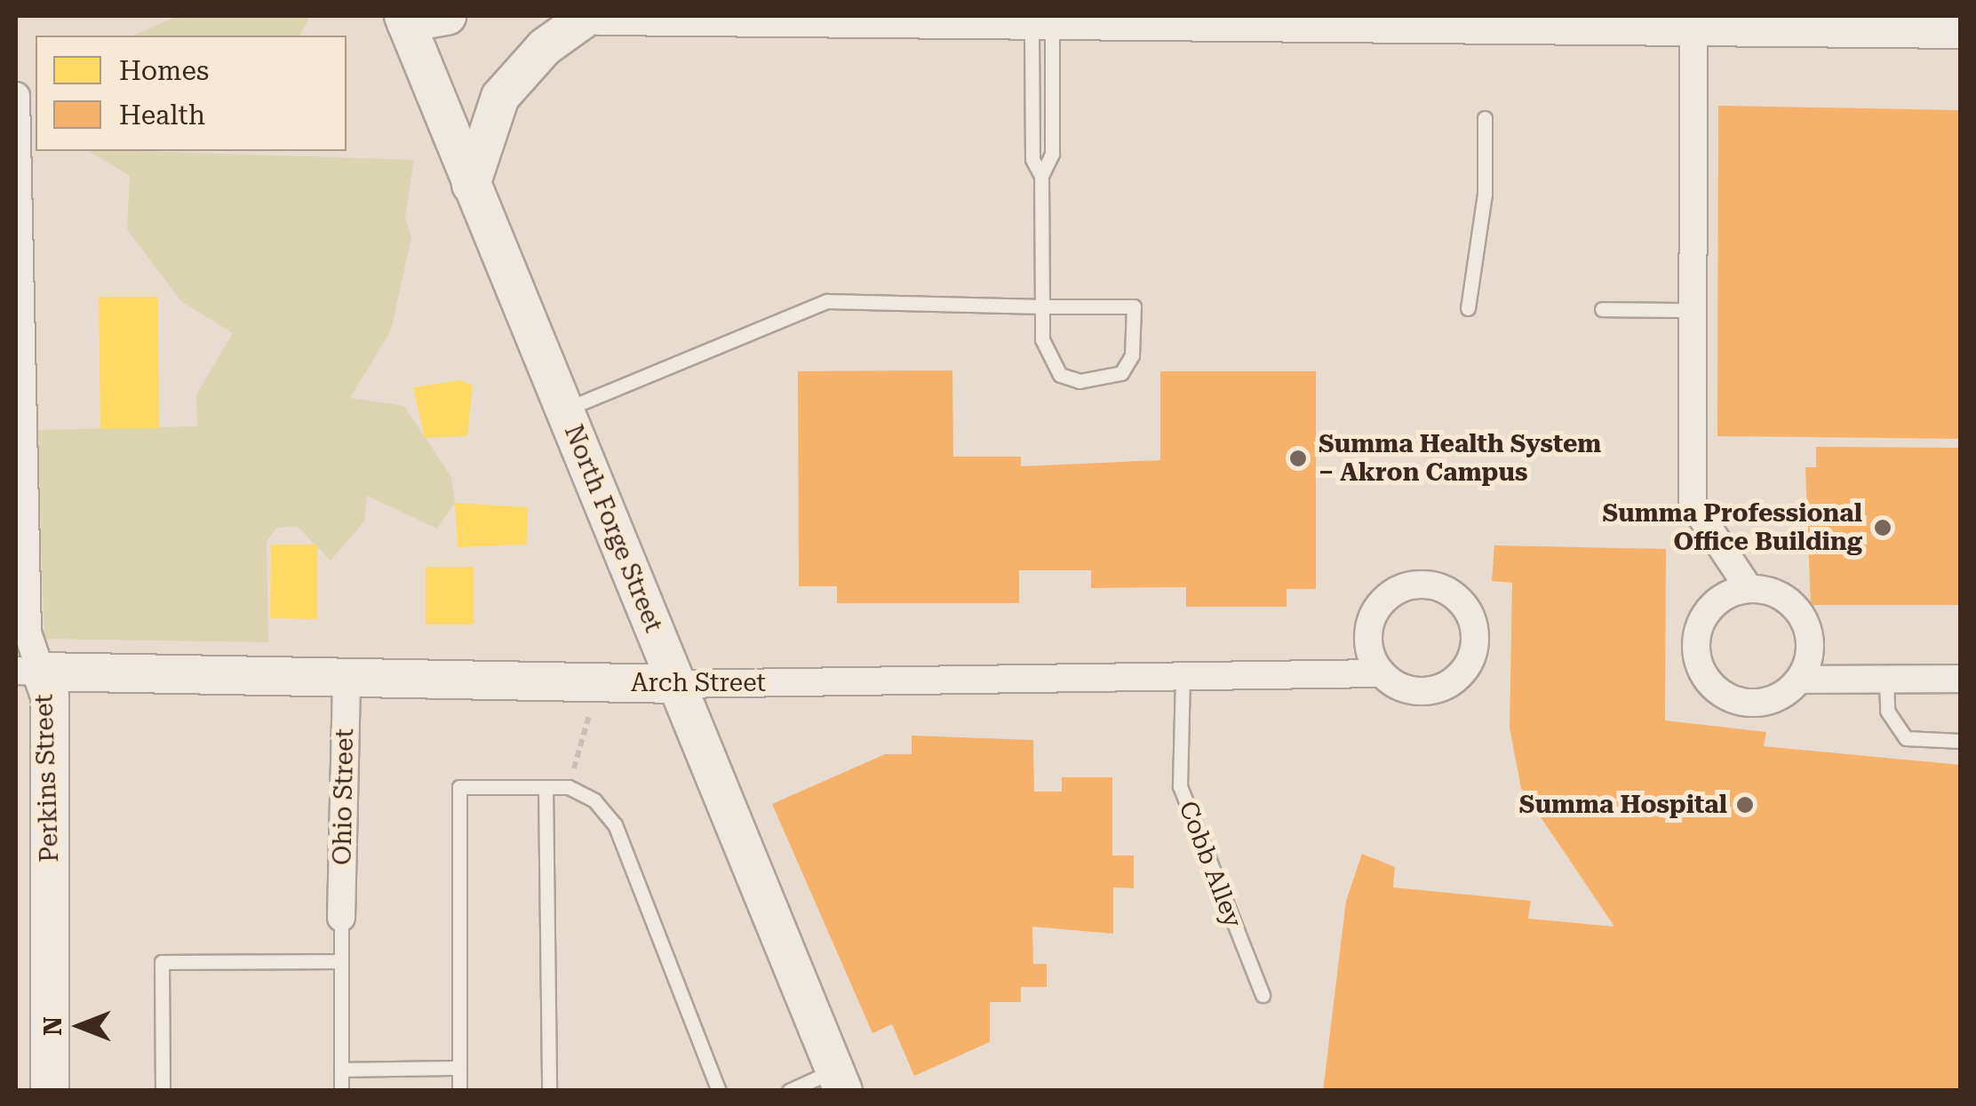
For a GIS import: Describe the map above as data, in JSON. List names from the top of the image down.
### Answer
{
  "streets": {
    "street": [
      "North Forge Street",
      "Arch Street",
      "Perkins Street",
      "Ohio Street"
    ],
    "lane": ["Cobb Alley"]
  },
  "crossings": [
    ["North Forge Street", "Arch Street"],
    ["Arch Street", "Perkins Street"],
    ["Arch Street", "Ohio Street"],
    ["Arch Street", "Cobb Alley"]
  ],
  "places": ["Summa Health System – Akron Campus", "Summa Professional Office Building", "Summa Hospital"],
  "legend": ["Homes", "Health"],
  "north": "left"
}
